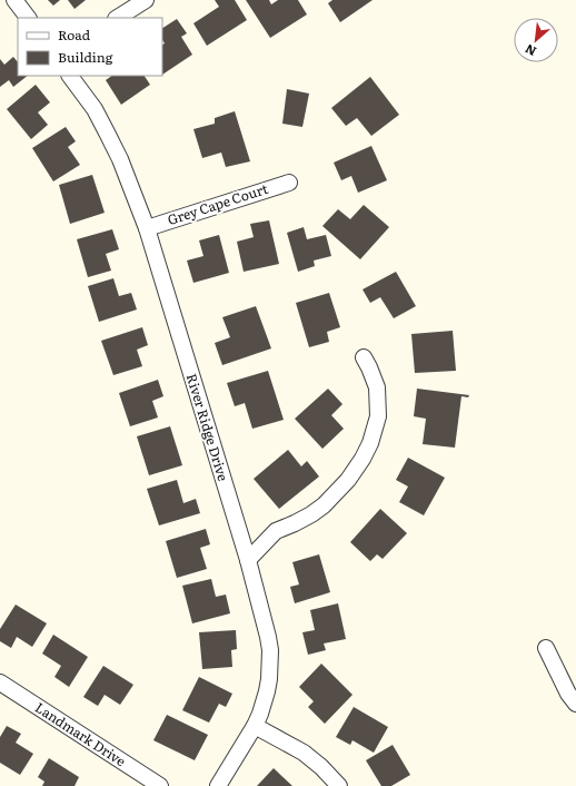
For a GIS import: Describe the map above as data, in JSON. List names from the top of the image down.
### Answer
{
  "streets": {
    "street": ["Grey Cape Court", "River Ridge Drive", "Landmark Drive"]
  },
  "crossings": [
    ["Grey Cape Court", "River Ridge Drive"]
  ],
  "legend": ["Road", "Building"],
  "north": "bottom left"
}
